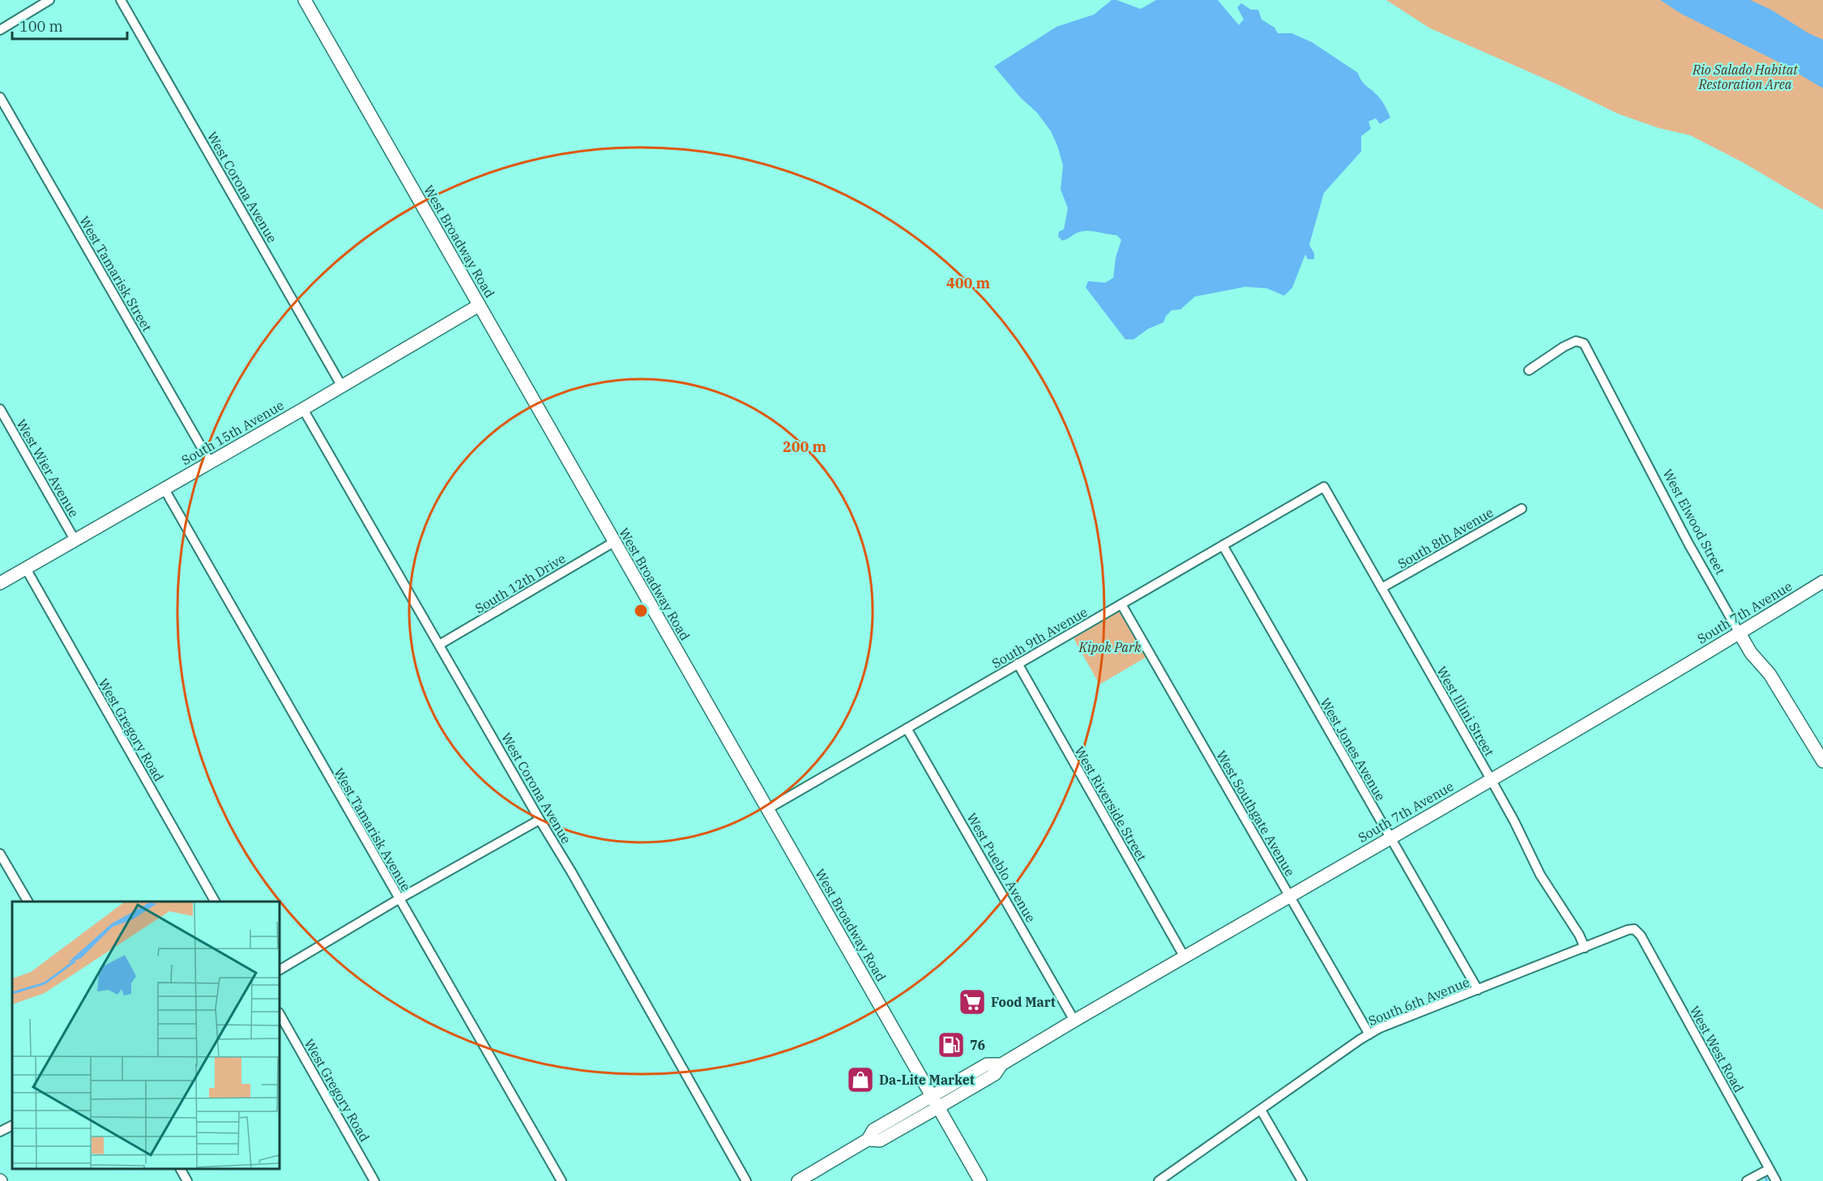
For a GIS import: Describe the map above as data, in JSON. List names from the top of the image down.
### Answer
{
  "streets": {
    "main road": [
      "West Broadway Road",
      "South 15th Avenue",
      "West Elwood Street",
      "South 7th Avenue"
    ],
    "street": [
      "West Corona Avenue",
      "West Tamarisk Street",
      "West Wier Avenue",
      "South 8th Avenue",
      "South 12th Drive",
      "South 9th Avenue",
      "West Illini Street",
      "West Gregory Road",
      "West Jones Avenue",
      "West Riverside Street",
      "West Southgate Avenue",
      "West Tamarisk Avenue",
      "West Pueblo Avenue",
      "South 6th Avenue",
      "West West Road"
    ]
  },
  "crossings": [
    ["West Corona Avenue", "South 15th Avenue"],
    ["West Corona Avenue", "South 12th Drive"],
    ["West Broadway Road", "South 15th Avenue"],
    ["West Broadway Road", "South 12th Drive"],
    ["West Broadway Road", "South 7th Avenue"],
    ["West Broadway Road", "South 9th Avenue"],
    ["West Tamarisk Street", "South 15th Avenue"],
    ["South 15th Avenue", "West Wier Avenue"],
    ["South 15th Avenue", "West Gregory Road"],
    ["South 15th Avenue", "West Tamarisk Avenue"],
    ["West Elwood Street", "South 7th Avenue"],
    ["South 8th Avenue", "West Illini Street"],
    ["South 7th Avenue", "West Illini Street"],
    ["South 7th Avenue", "West Jones Avenue"],
    ["South 7th Avenue", "West Riverside Street"],
    ["South 7th Avenue", "West Southgate Avenue"],
    ["South 7th Avenue", "West Pueblo Avenue"],
    ["South 9th Avenue", "West Illini Street"],
    ["South 9th Avenue", "West Jones Avenue"],
    ["South 9th Avenue", "West Riverside Street"],
    ["South 9th Avenue", "West Southgate Avenue"],
    ["South 9th Avenue", "West Pueblo Avenue"],
    ["West Illini Street", "South 6th Avenue"],
    ["West Jones Avenue", "South 6th Avenue"],
    ["West Southgate Avenue", "South 6th Avenue"],
    ["South 6th Avenue", "West West Road"]
  ],
  "parks": ["Rio Salado Habitat Restoration Area", "Kipok Park"],
  "places": {
    "supermarket": ["Food Mart"],
    "fuel station": ["76"],
    "shop": ["Da-Lite Market"]
  },
  "scale_bar": "100 m",
  "rings": ["400 m", "200 m"]
}
